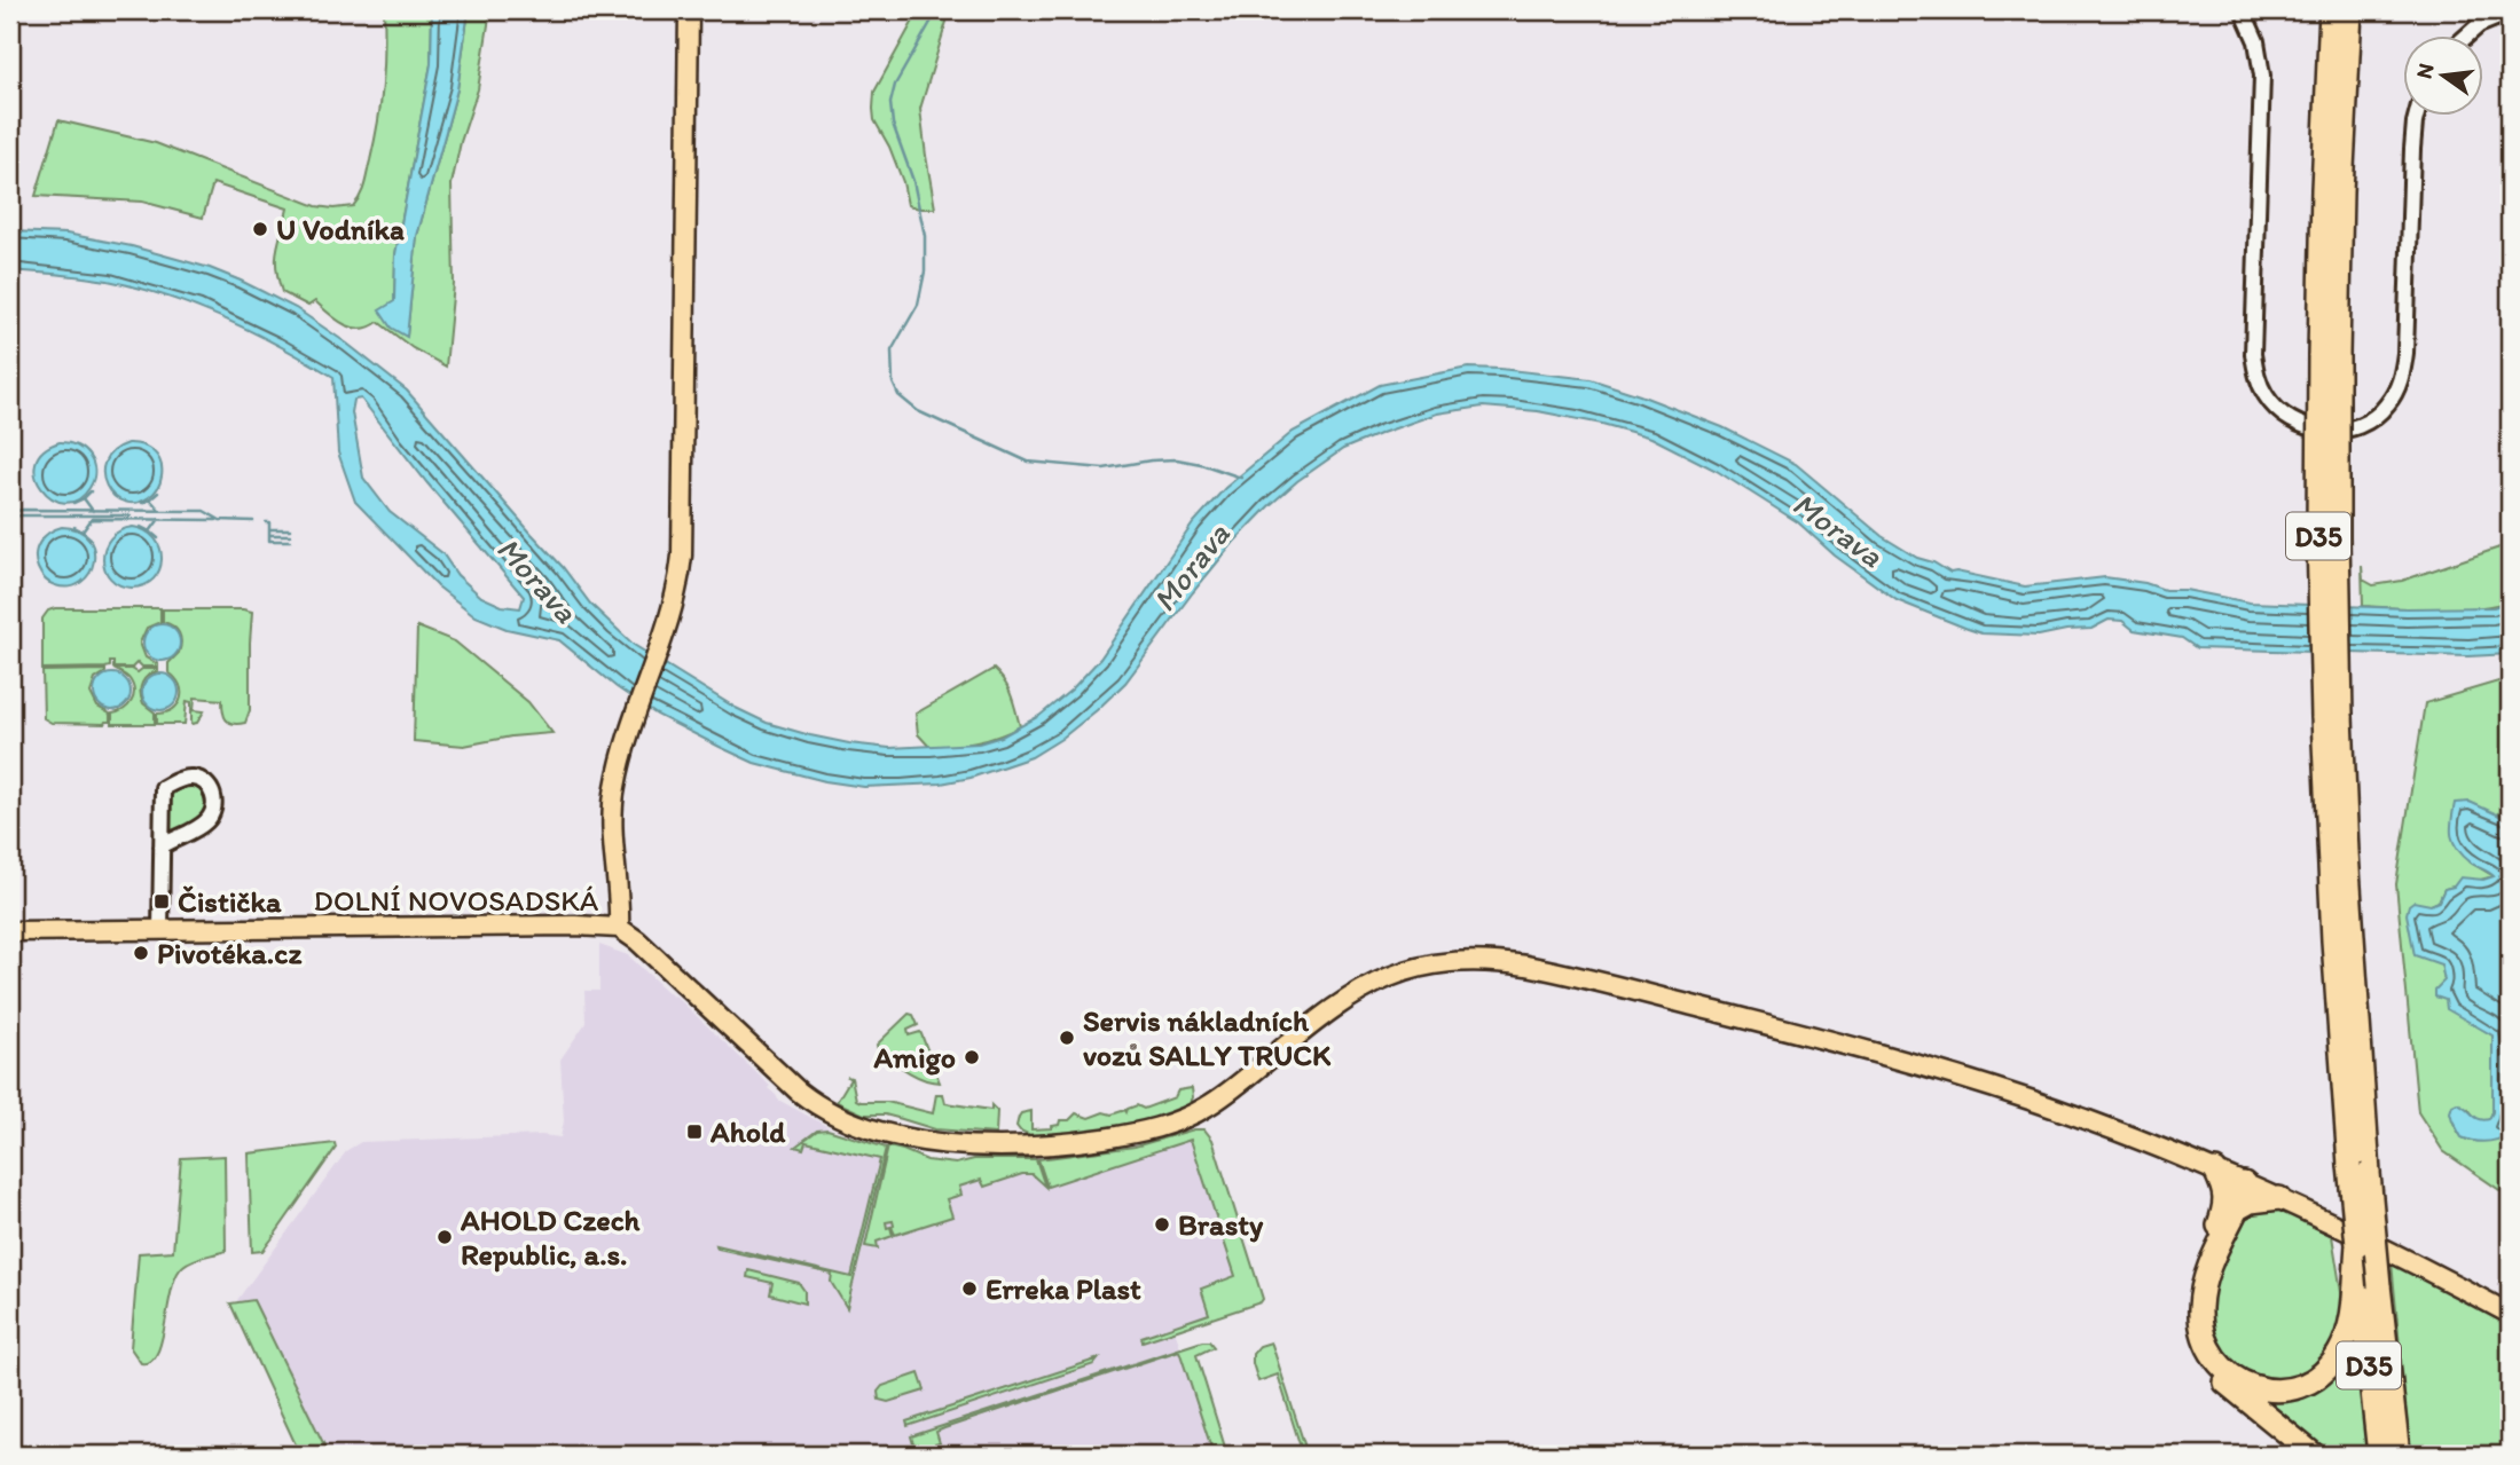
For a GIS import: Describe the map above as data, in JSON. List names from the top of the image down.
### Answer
{
  "streets": {
    "highway": ["D35"],
    "main road": ["DOLNÍ NOVOSADSKÁ"]
  },
  "water": ["Morava"],
  "places": {
    "other": [
      "U Vodníka",
      "Pivotéka.cz",
      "Servis nákladních vozů SALLY TRUCK",
      "Amigo",
      "Brasty",
      "AHOLD Czech Republic, a.s.",
      "Erreka Plast"
    ],
    "transit": ["Čistička", "Ahold"]
  },
  "north": "left"
}
